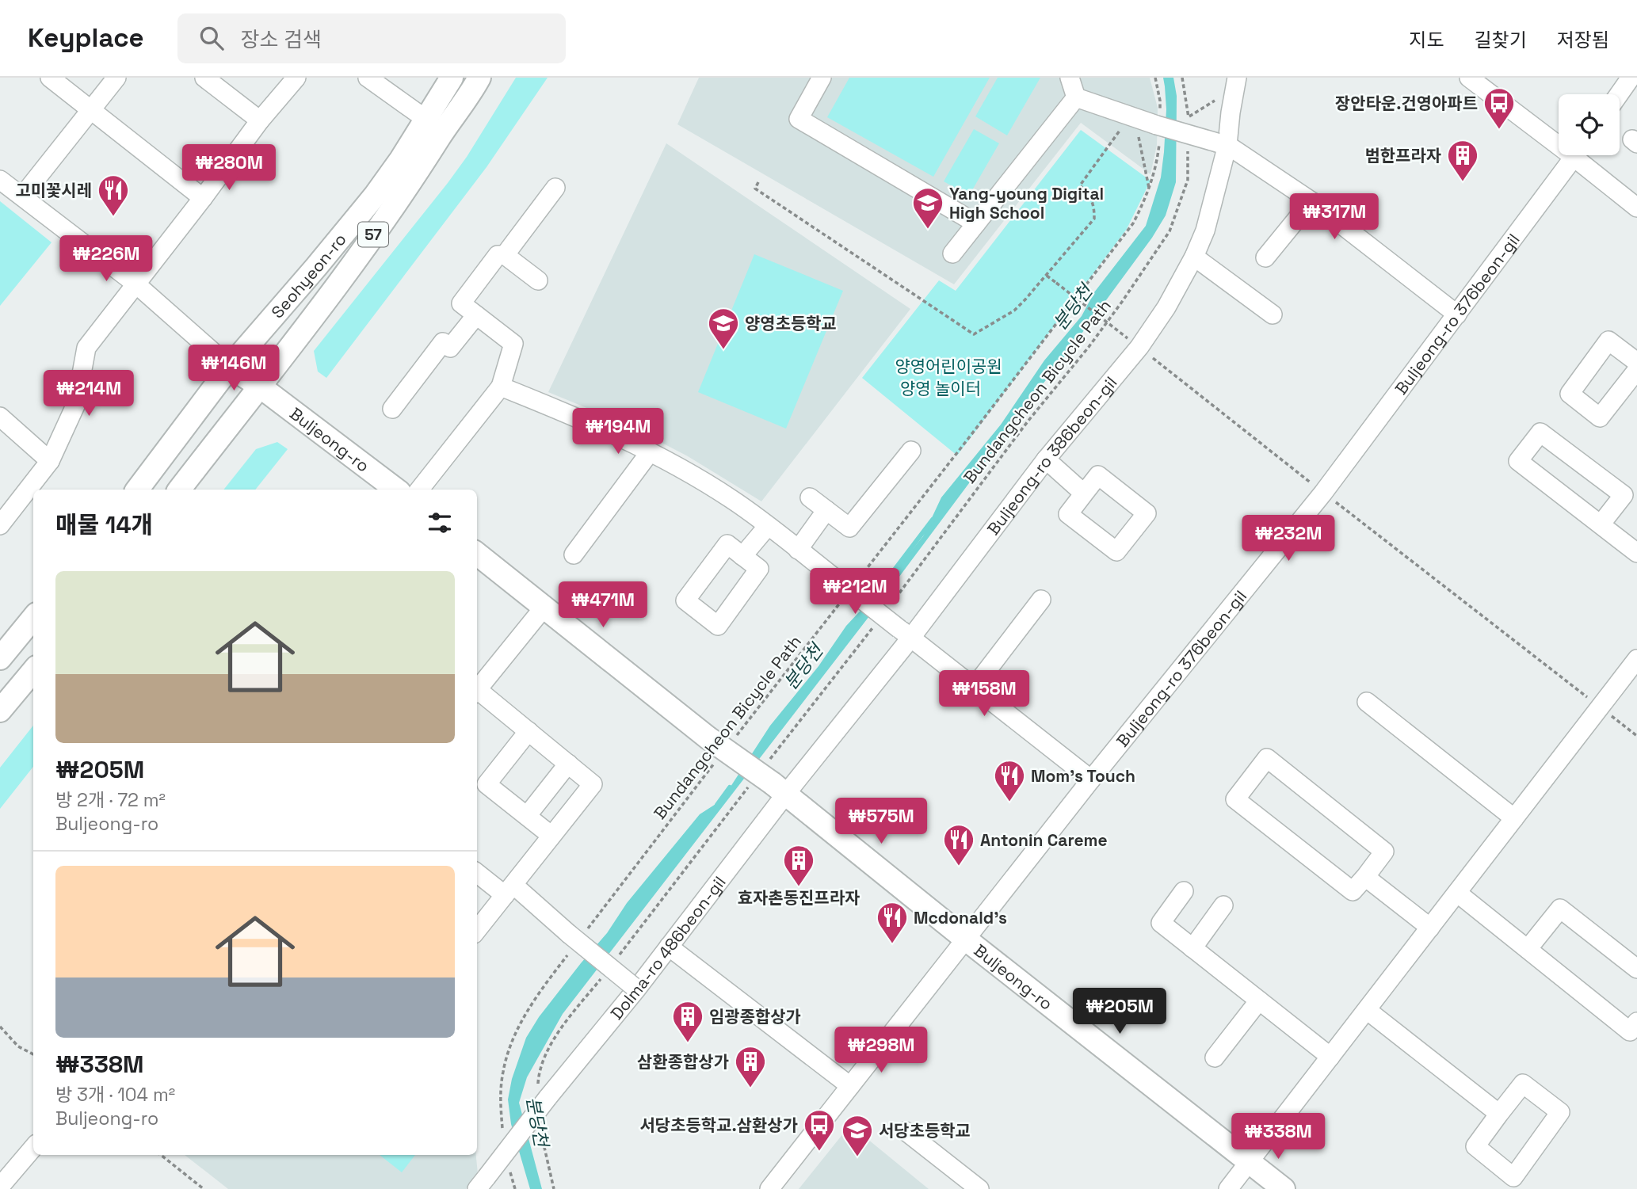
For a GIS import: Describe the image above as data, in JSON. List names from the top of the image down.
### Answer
{
  "streets": {
    "main road": ["57", "Seohyeon-ro", "Buljeong-ro"],
    "street": ["Buljeong-ro 376beon-gil", "Buljeong-ro 386beon-gil", "Dolma-ro 486beon-gil"],
    "path": ["Bundangcheon Bicycle Path"]
  },
  "crossings": [
    ["Seohyeon-ro", "Buljeong-ro"],
    ["Buljeong-ro 376beon-gil", "Buljeong-ro"],
    ["Buljeong-ro", "Buljeong-ro 386beon-gil"],
    ["Buljeong-ro", "Dolma-ro 486beon-gil"],
    ["Buljeong-ro 386beon-gil", "Dolma-ro 486beon-gil"]
  ],
  "water": ["분당천"],
  "parks": ["양영어린이공원", "양영 놀이터"],
  "places": {
    "bus stop": ["장안타운.건영아파트", "서당초등학교.삼환상가"],
    "building": [
      "범한프라자",
      "효자촌동진프라자",
      "임광종합상가",
      "삼환종합상가"
    ],
    "restaurant": [
      "고미꽃시레",
      "Mom's Touch",
      "Antonin Careme",
      "Mcdonald's"
    ],
    "school or university": ["Yang-young Digital High School", "양영초등학교", "서당초등학교"]
  },
  "page": {
    "header": "Keyplace",
    "search": "장소 검색",
    "nav": ["지도", "길찾기", "저장됨"],
    "price": [
      "₩280M",
      "₩317M",
      "₩226M",
      "₩146M",
      "₩214M",
      "₩194M",
      "₩232M",
      "₩212M",
      "₩471M",
      "₩158M",
      "₩575M",
      "₩205M",
      "₩298M",
      "₩338M"
    ],
    "heading": "매물 14개",
    "list": [
      {
        "name": "₩205M",
        "note": "방 2개 · 72 m² · Buljeong-ro"
      },
      {
        "name": "₩338M",
        "note": "방 3개 · 104 m² · Buljeong-ro"
      }
    ]
  }
}
